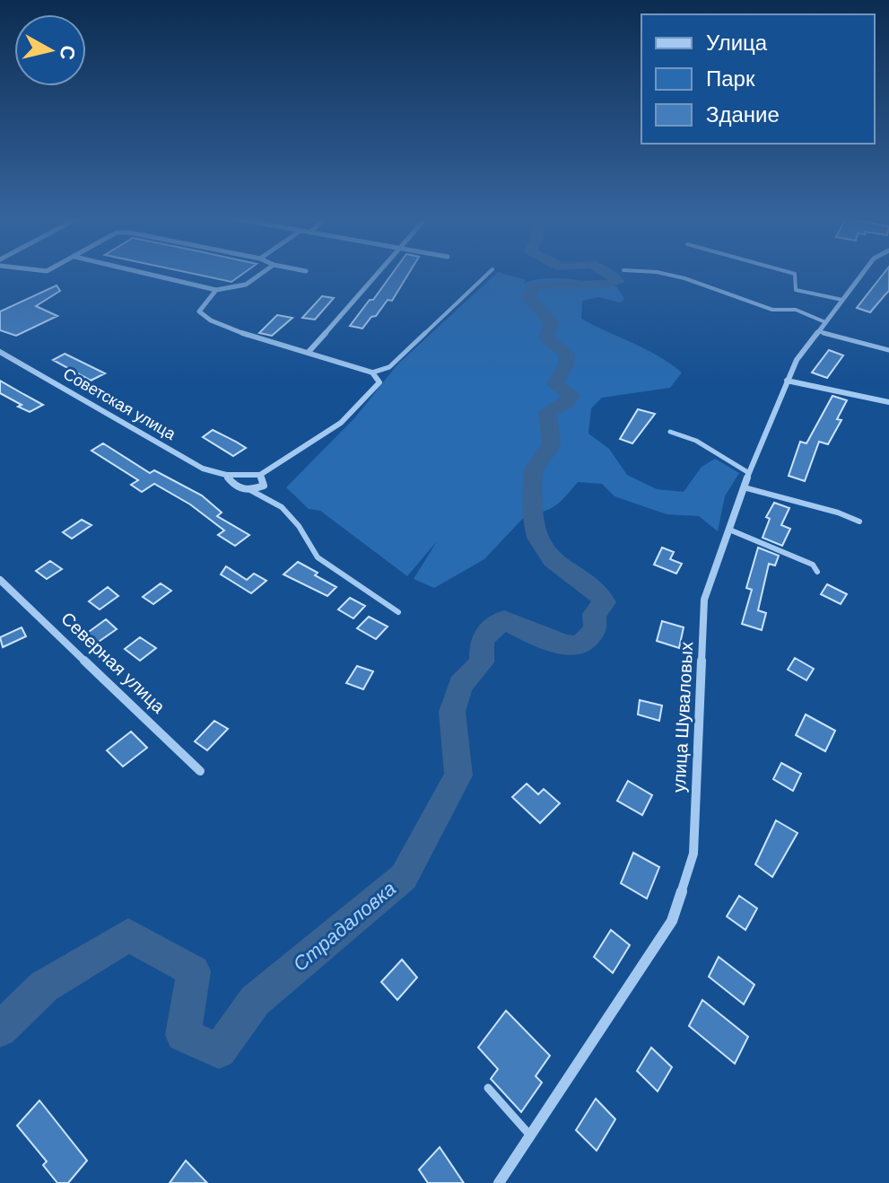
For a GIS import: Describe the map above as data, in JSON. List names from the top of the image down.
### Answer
{
  "streets": {
    "street": ["Советская улица", "Северная улица", "улица Шуваловых"]
  },
  "water": ["Страдаловка"],
  "legend": ["Улица", "Парк", "Здание"],
  "north": "right"
}
